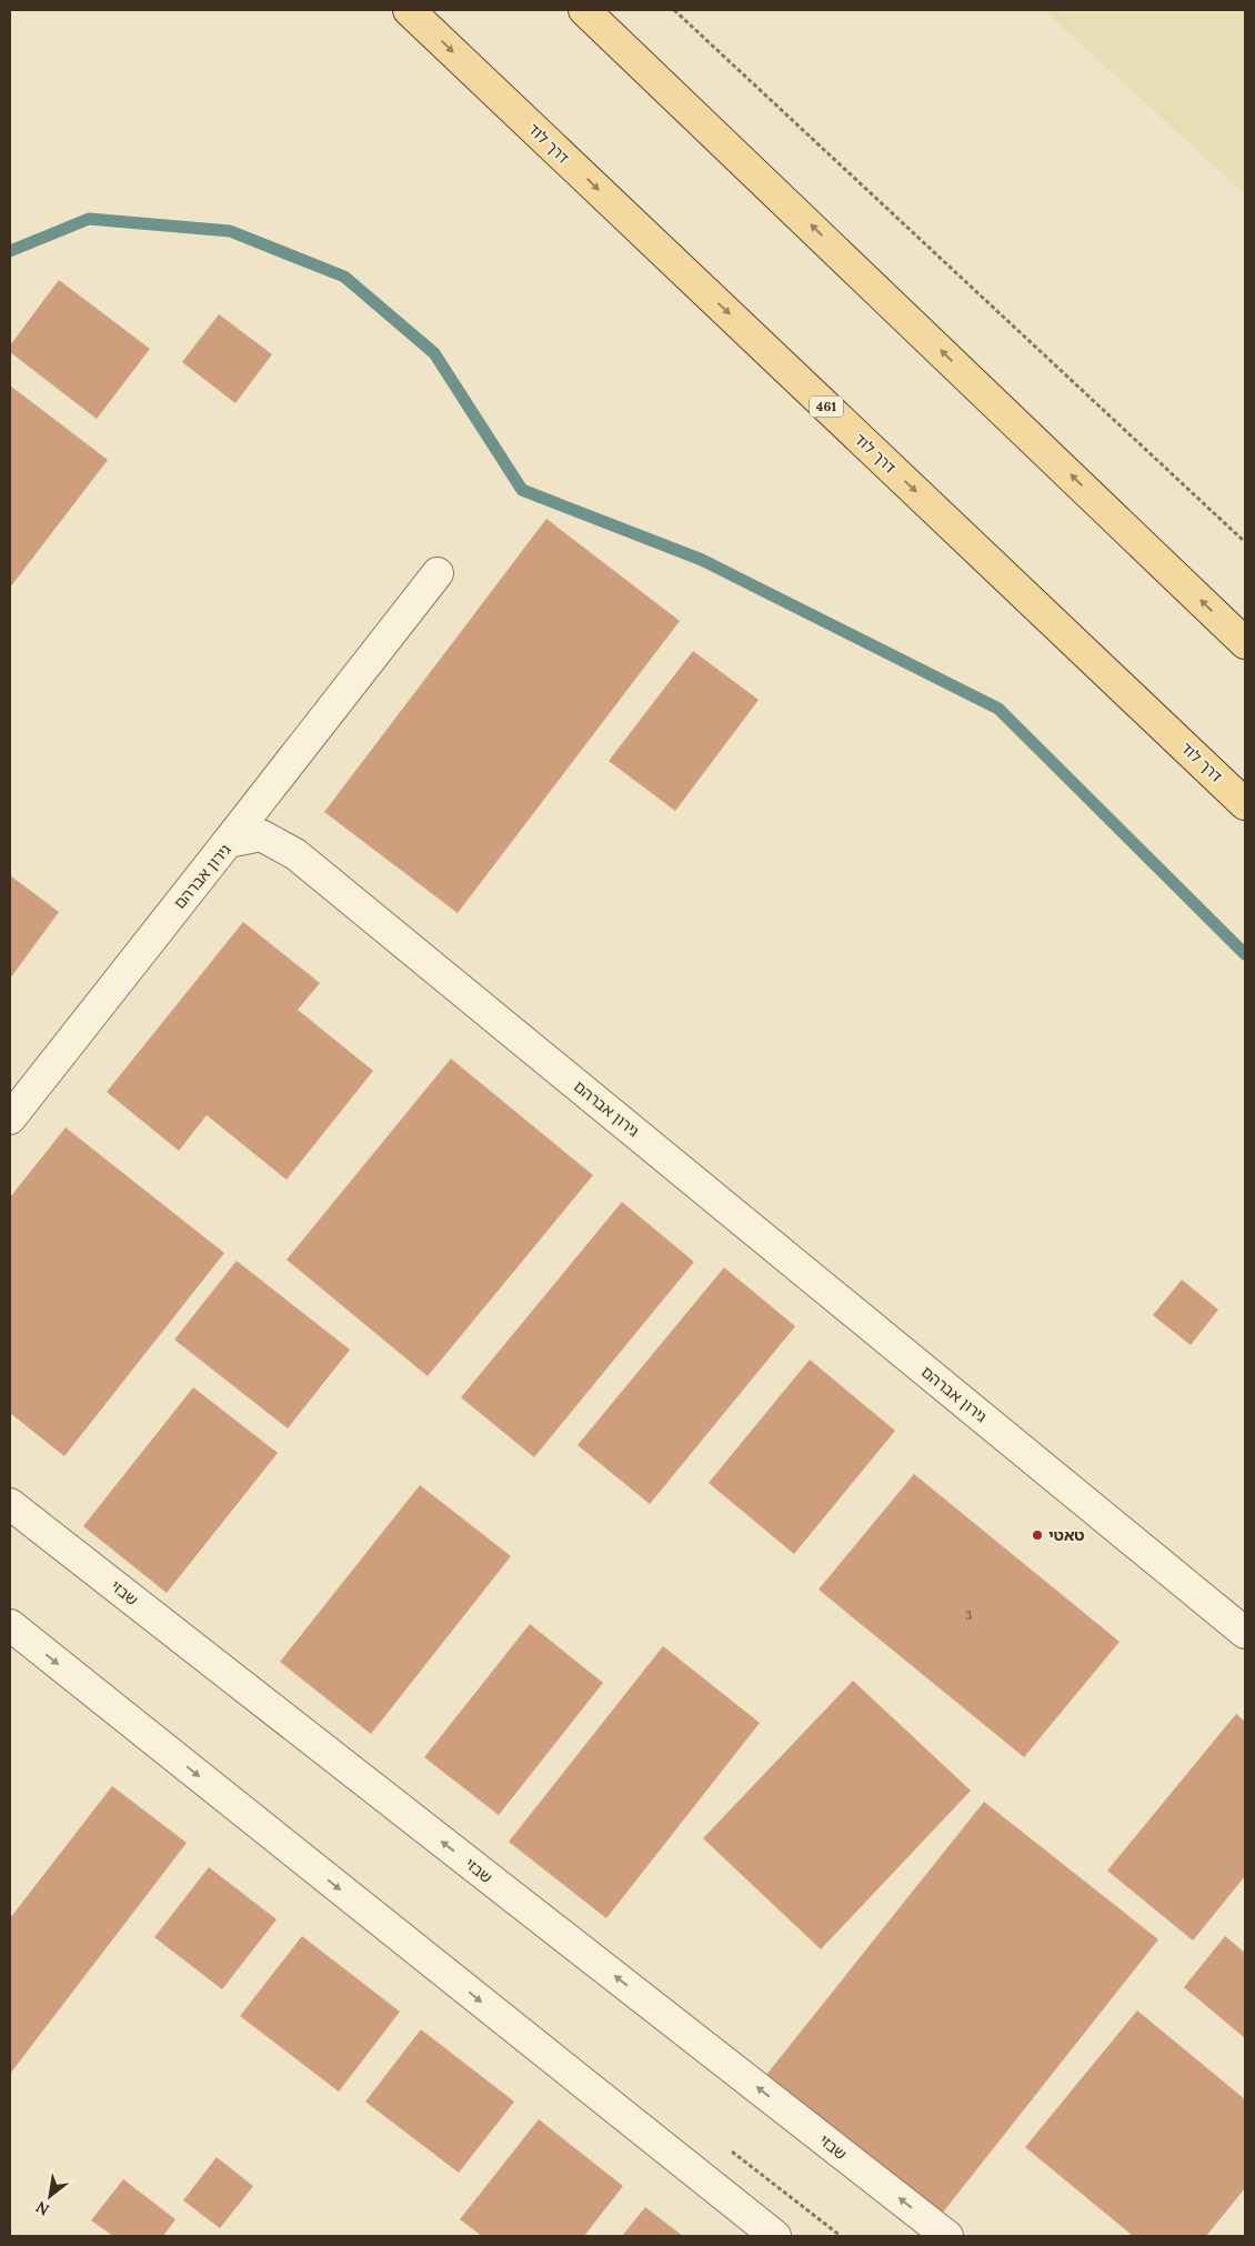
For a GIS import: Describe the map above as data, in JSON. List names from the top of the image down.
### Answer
{
  "streets": {
    "main road": ["דרך לוד", "461"],
    "street": ["גירון אברהם", "שבזי"]
  },
  "places": ["טאטי"],
  "house_numbers": ["3"],
  "north": "bottom left"
}
